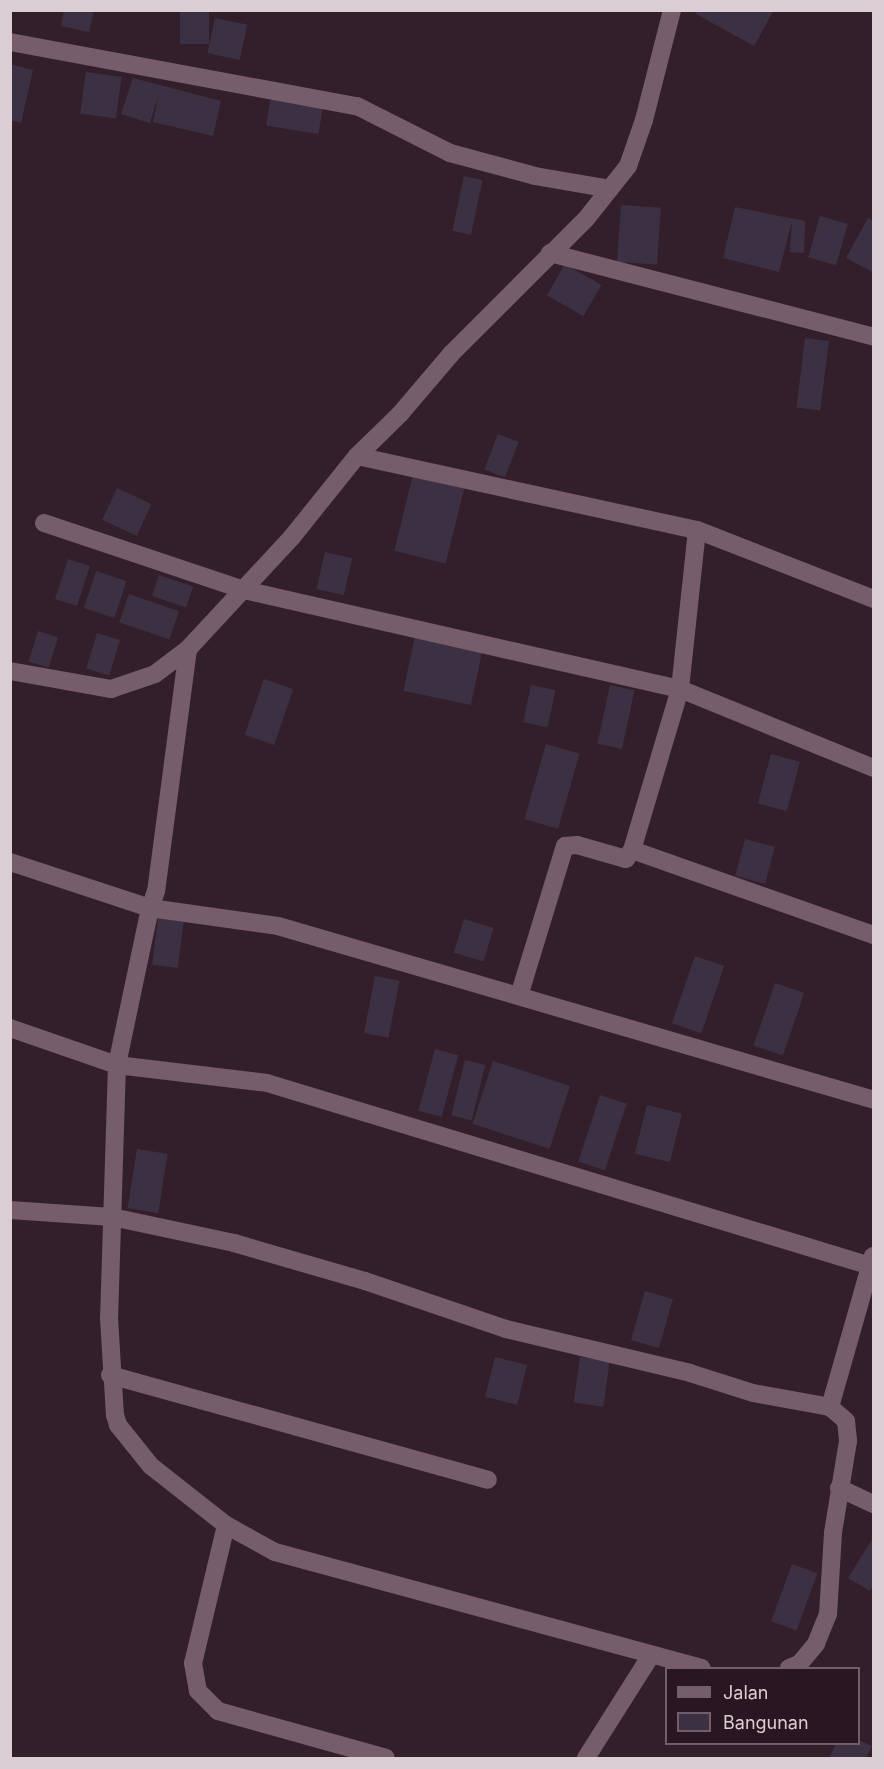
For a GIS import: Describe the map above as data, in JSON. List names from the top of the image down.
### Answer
{
  "legend": ["Jalan", "Bangunan"]
}
